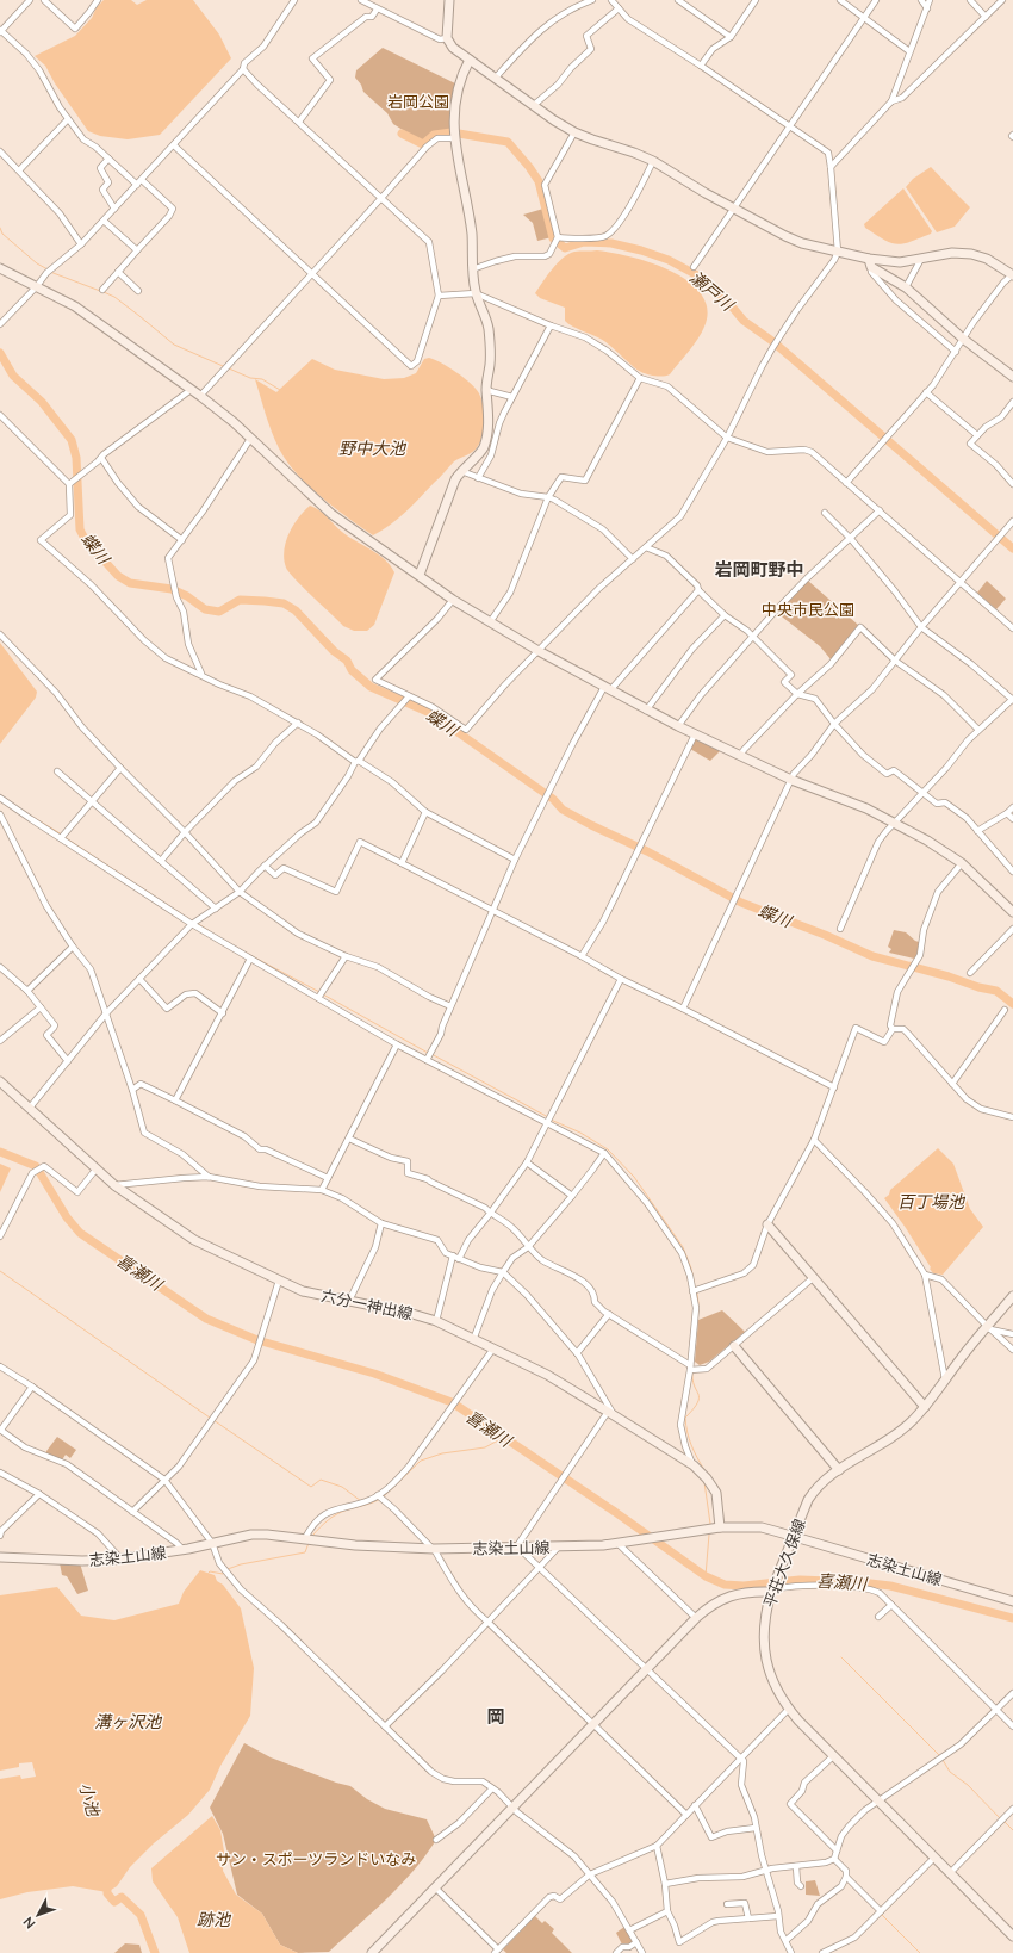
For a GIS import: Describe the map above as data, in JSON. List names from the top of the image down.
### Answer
{
  "streets": {
    "street": ["六分一神出線", "志染土山線", "平荘大久保線"]
  },
  "crossings": [
    ["六分一神出線", "志染土山線"],
    ["志染土山線", "平荘大久保線"]
  ],
  "districts": ["岩岡町野中", "岡"],
  "water": [
    "瀬戸川",
    "野中大池",
    "蝶川",
    "百丁場池",
    "喜瀬川",
    "溝ヶ沢池",
    "小池",
    "跡池"
  ],
  "parks": ["岩岡公園", "中央市民公園", "サン・スポーツランドいなみ"],
  "north": "bottom left"
}
